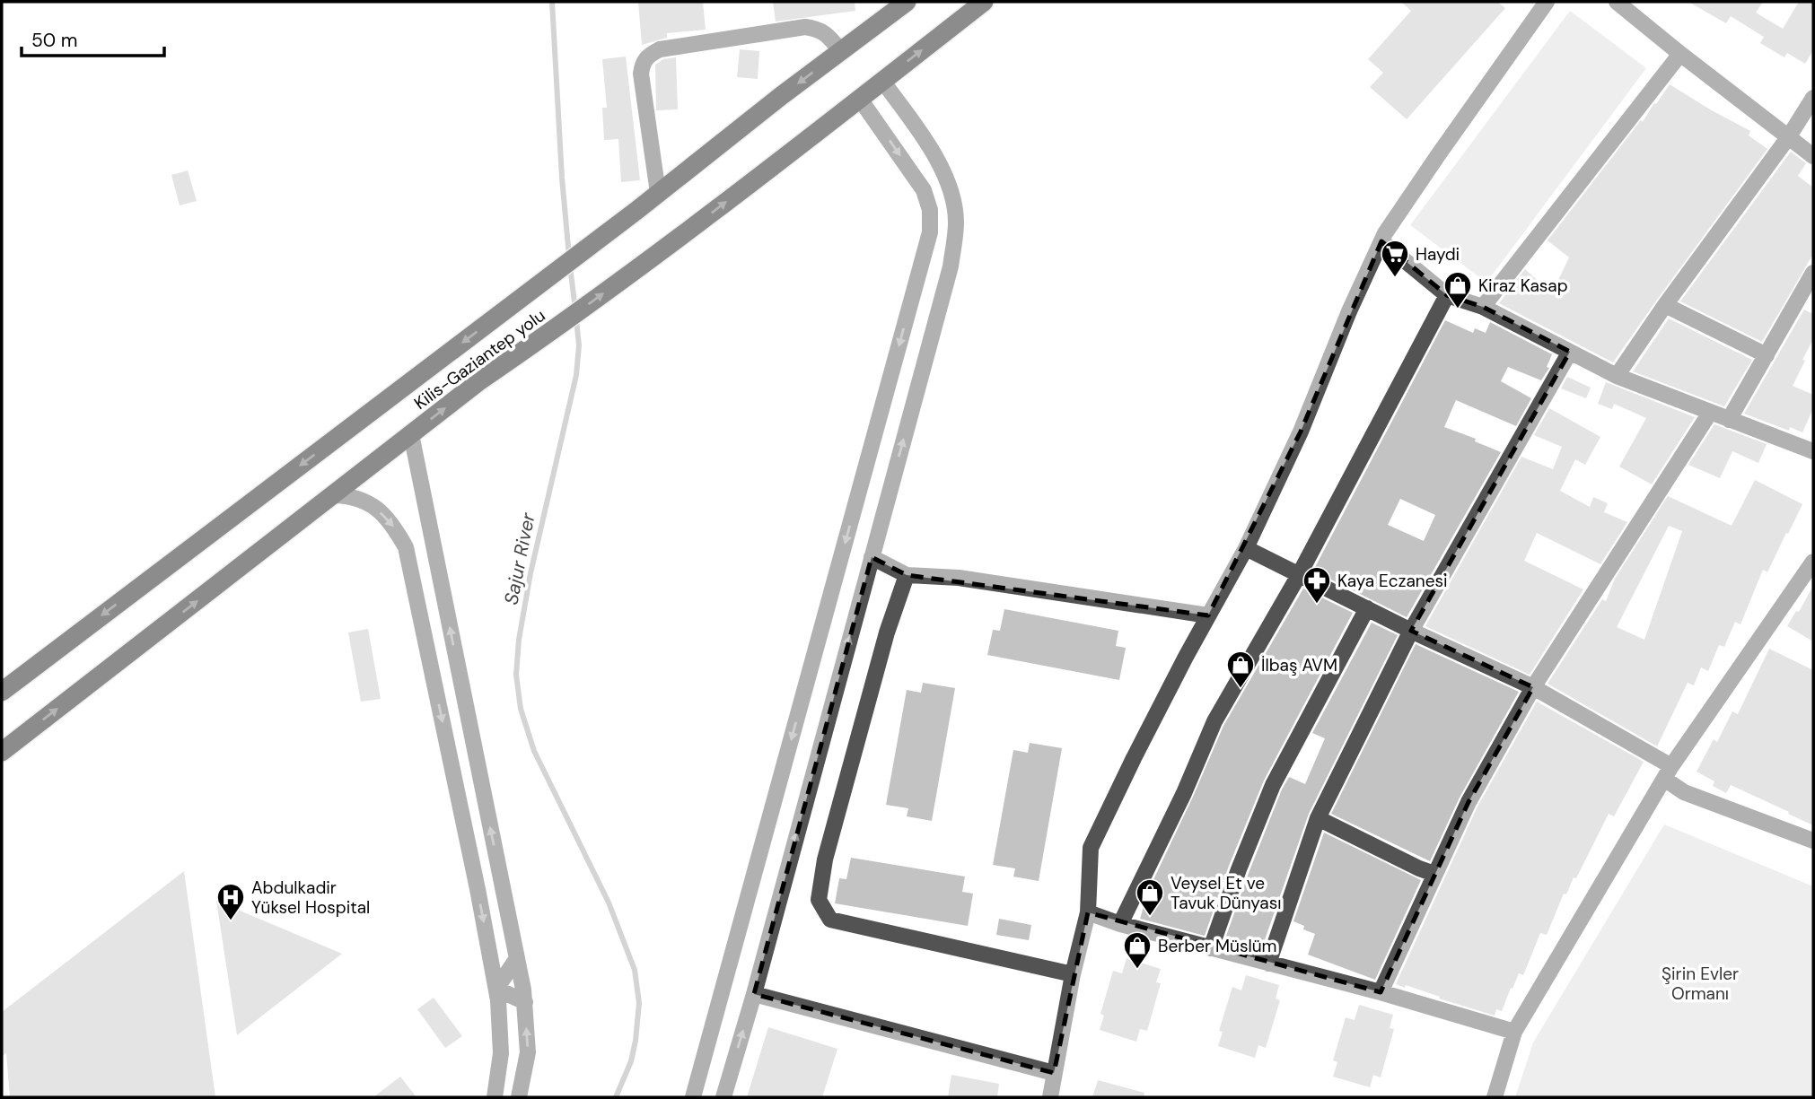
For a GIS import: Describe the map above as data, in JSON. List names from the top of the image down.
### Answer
{
  "streets": {
    "highway": ["Kilis-Gaziantep yolu"]
  },
  "water": ["Sajur River"],
  "parks": ["Şirin Evler Ormanı"],
  "places": {
    "supermarket": ["Haydi"],
    "shop": [
      "Kiraz Kasap",
      "İlbaş AVM",
      "Veysel Et ve Tavuk Dünyası",
      "Berber Müslüm"
    ],
    "pharmacy": ["Kaya Eczanesi"],
    "hospital": ["Abdulkadir Yüksel Hospital"]
  },
  "scale_bar": "50 m"
}
